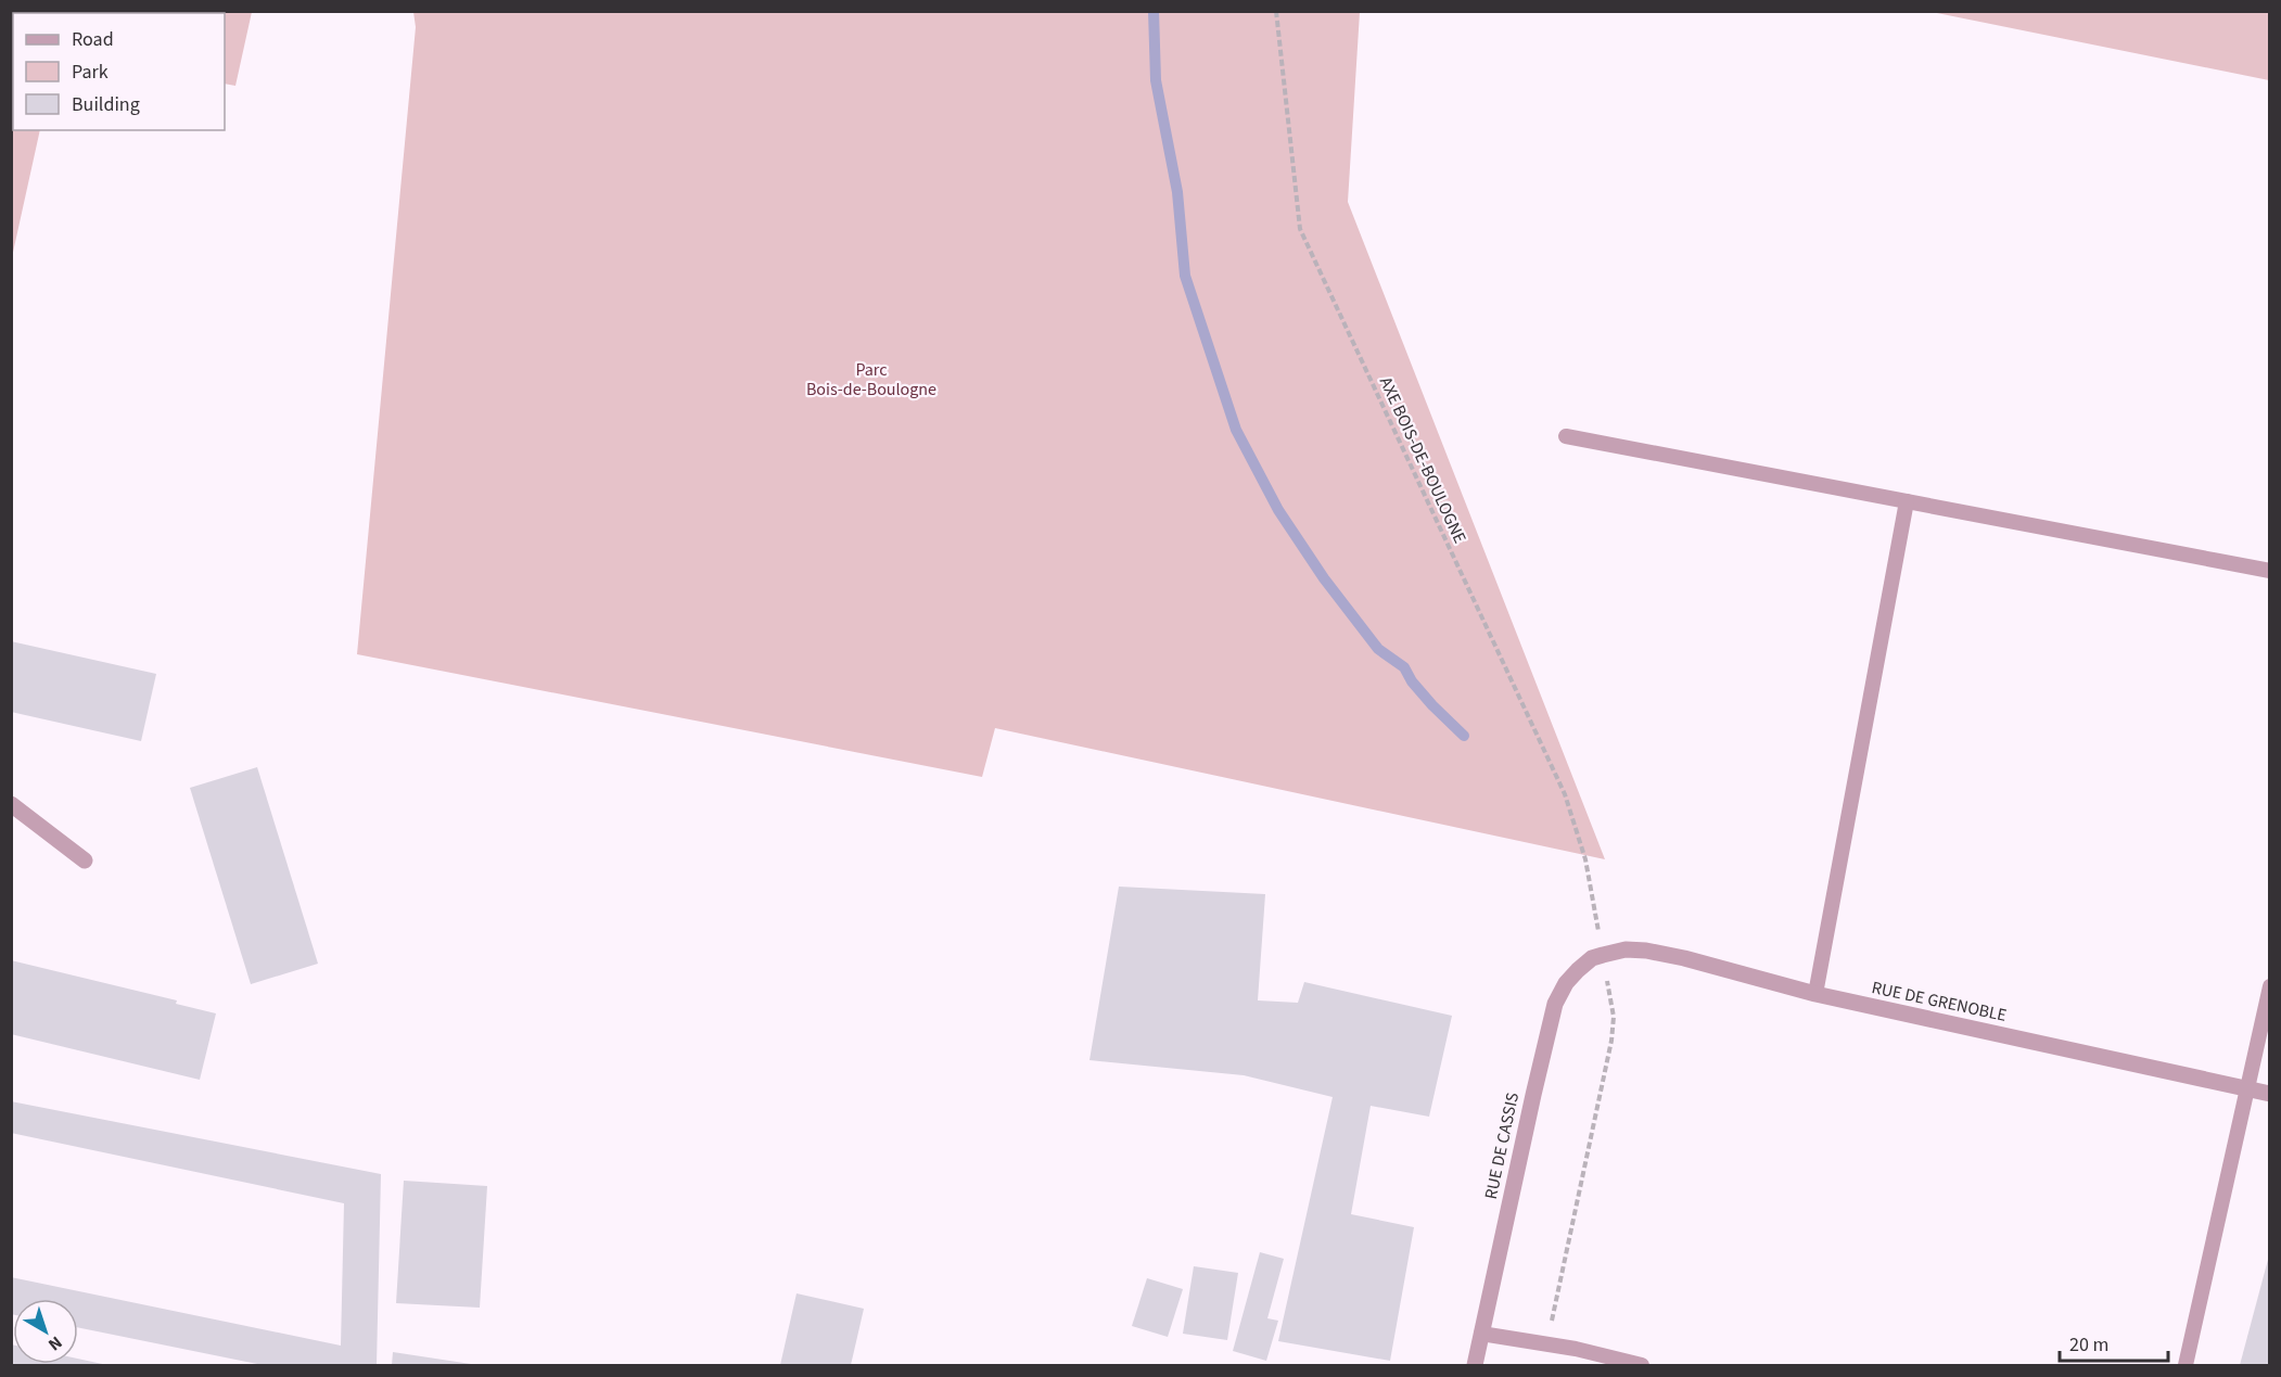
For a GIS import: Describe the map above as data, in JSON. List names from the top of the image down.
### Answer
{
  "streets": {
    "street": ["RUE DE GRENOBLE", "RUE DE CASSIS"],
    "path": ["AXE BOIS-DE-BOULOGNE"]
  },
  "crossings": [
    ["RUE DE GRENOBLE", "RUE DE CASSIS"]
  ],
  "parks": ["Parc Bois-de-Boulogne"],
  "legend": ["Road", "Park", "Building"],
  "scale_bar": "20 m",
  "north": "bottom right"
}
